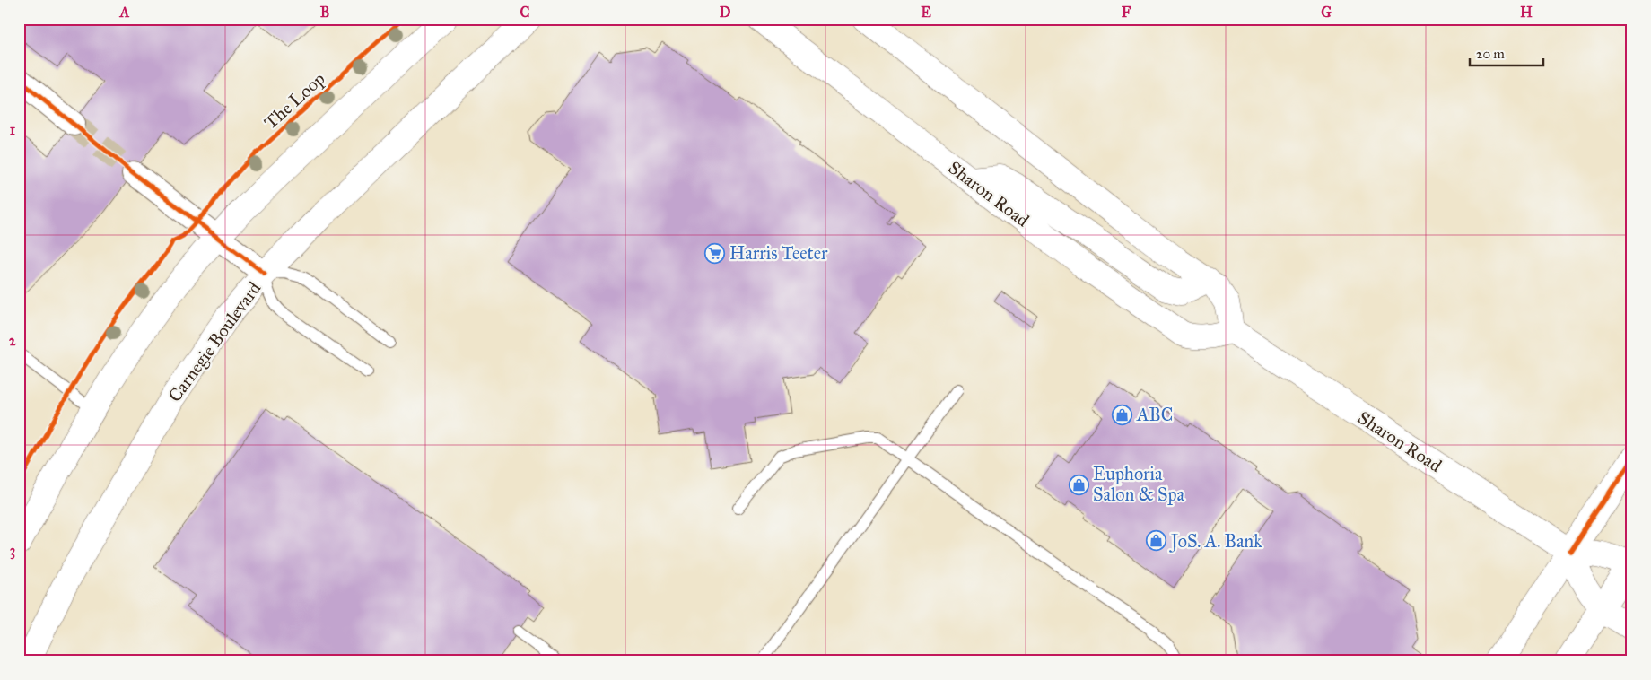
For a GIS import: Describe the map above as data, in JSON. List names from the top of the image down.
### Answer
{
  "streets": {
    "main road": ["Sharon Road", "Carnegie Boulevard"],
    "cycle path": ["The Loop"]
  },
  "places": {
    "supermarket": ["Harris Teeter"],
    "shop": ["ABC", "Euphoria Salon & Spa", "JoS. A. Bank"]
  },
  "scale_bar": "20 m",
  "grid": {
    "columns": [
      "A",
      "B",
      "C",
      "D",
      "E",
      "F",
      "G",
      "H"
    ],
    "rows": ["1", "2", "3"]
  }
}
